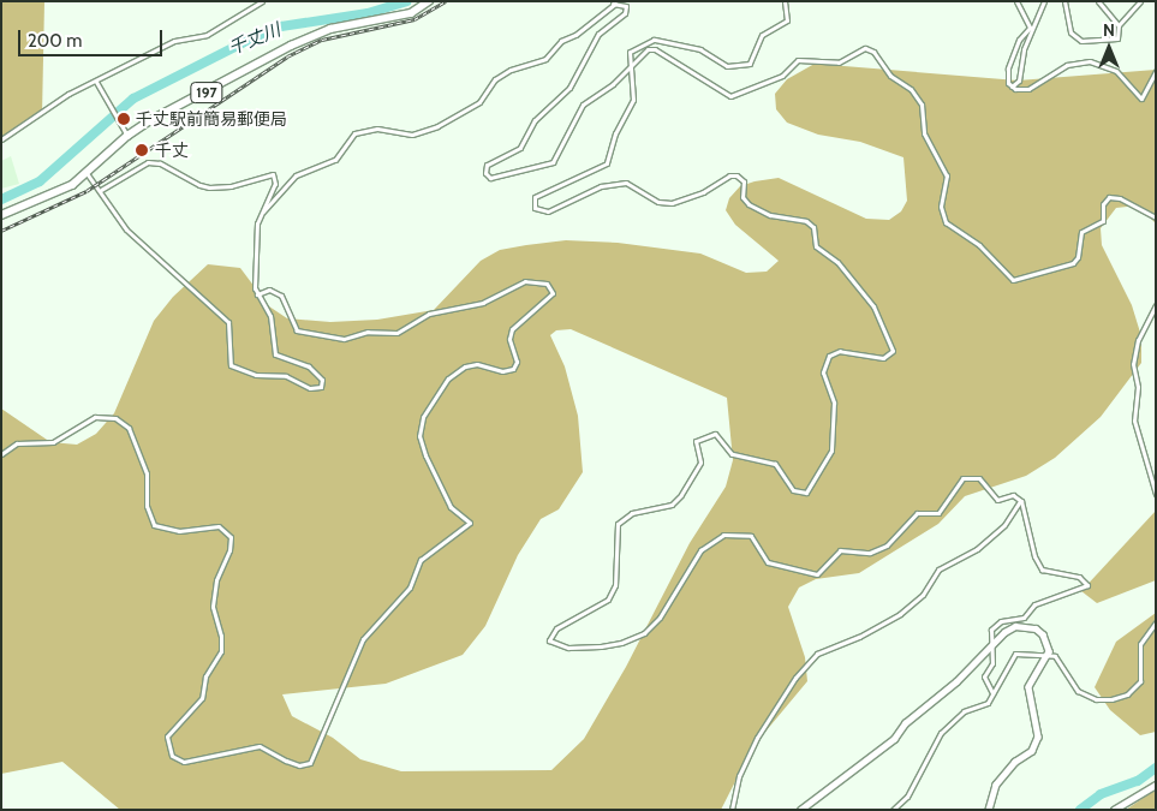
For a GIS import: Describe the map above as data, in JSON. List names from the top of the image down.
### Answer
{
  "streets": {
    "highway": ["197"]
  },
  "water": ["千丈川"],
  "places": ["千丈駅前簡易郵便局", "千丈"],
  "scale_bar": "200 m",
  "north": "top"
}
